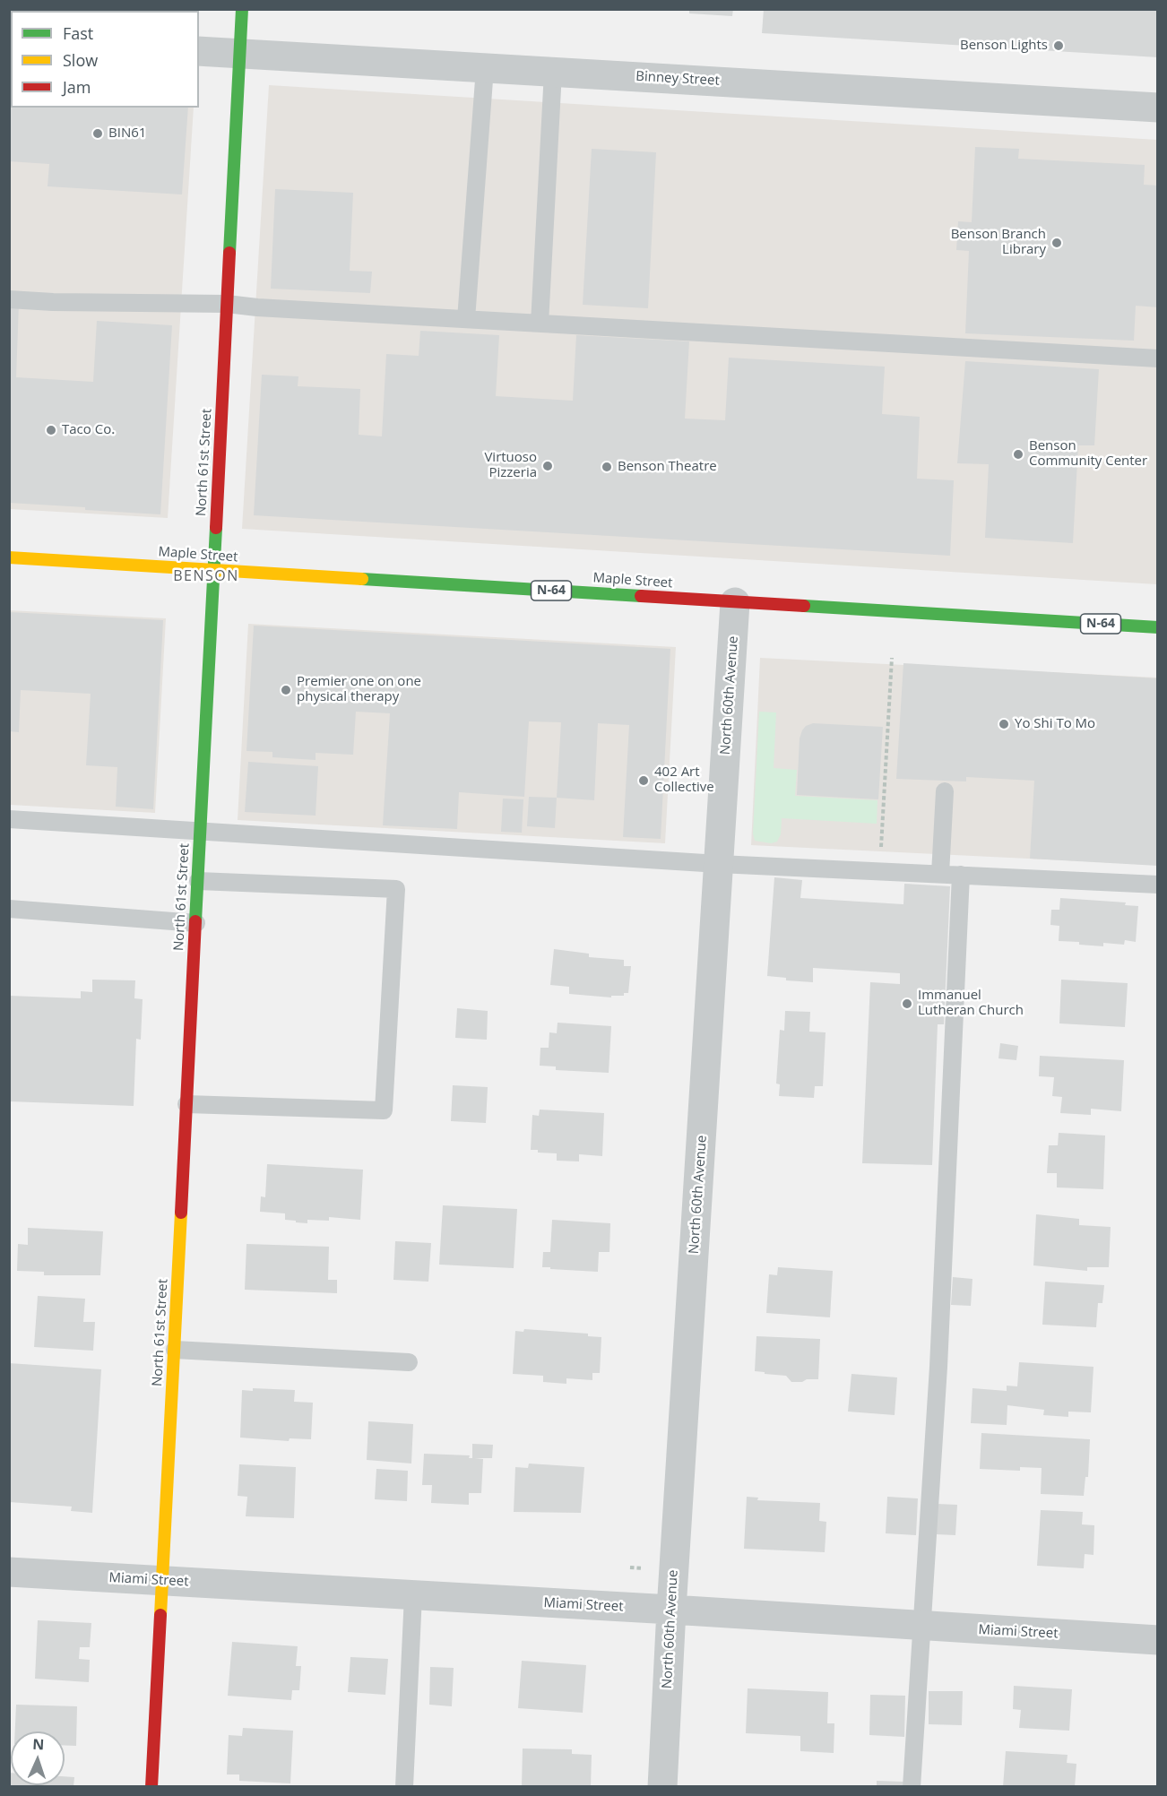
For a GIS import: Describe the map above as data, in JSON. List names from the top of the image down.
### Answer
{
  "streets": {
    "street": [
      "Binney Street",
      "North 61st Street",
      "Maple Street",
      "N-64",
      "North 60th Avenue",
      "Miami Street"
    ]
  },
  "crossings": [
    ["Binney Street", "North 61st Street"],
    ["North 61st Street", "Maple Street"],
    ["North 61st Street", "Miami Street"],
    ["Maple Street", "North 60th Avenue"],
    ["North 60th Avenue", "Miami Street"]
  ],
  "districts": ["BENSON"],
  "places": [
    "Benson Lights",
    "BIN61",
    "Benson Branch Library",
    "Taco Co.",
    "Benson Community Center",
    "Virtuoso Pizzeria",
    "Benson Theatre",
    "Premier one on one physical therapy",
    "Yo Shi To Mo",
    "402 Art Collective",
    "Immanuel Lutheran Church"
  ],
  "legend": ["Fast", "Slow", "Jam"],
  "north": "top"
}
